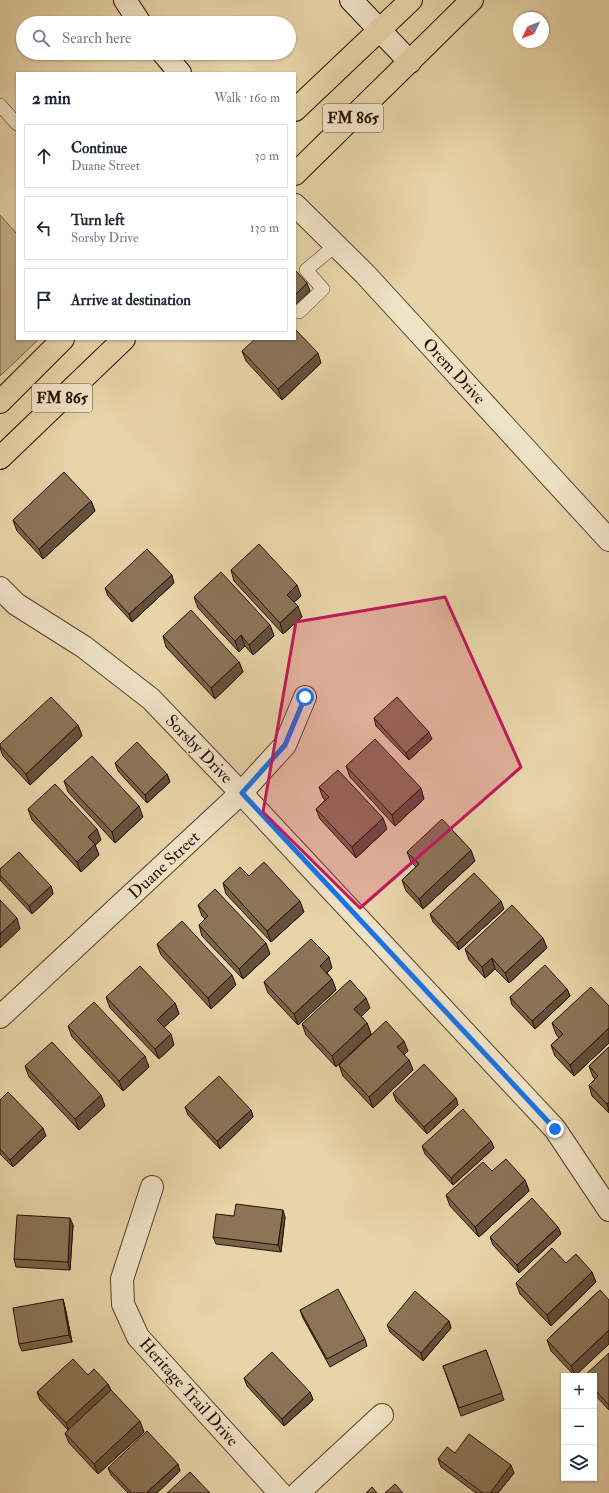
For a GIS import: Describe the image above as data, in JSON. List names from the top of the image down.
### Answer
{
  "streets": {
    "main road": ["FM 865"],
    "street": [
      "Orem Drive",
      "Sorsby Drive",
      "Duane Street",
      "Heritage Trail Drive"
    ]
  },
  "crossings": [
    ["Sorsby Drive", "Duane Street"]
  ],
  "north": "bottom left",
  "page": {
    "search": "Search here",
    "heading": ["2 min", "Walk · 160 m"],
    "list": [
      ["Continue", "Duane Street", "30 m"],
      ["Turn left", "Sorsby Drive", "130 m"],
      "Arrive at destination"
    ],
    "map_buttons": ["+", "−"]
  }
}
